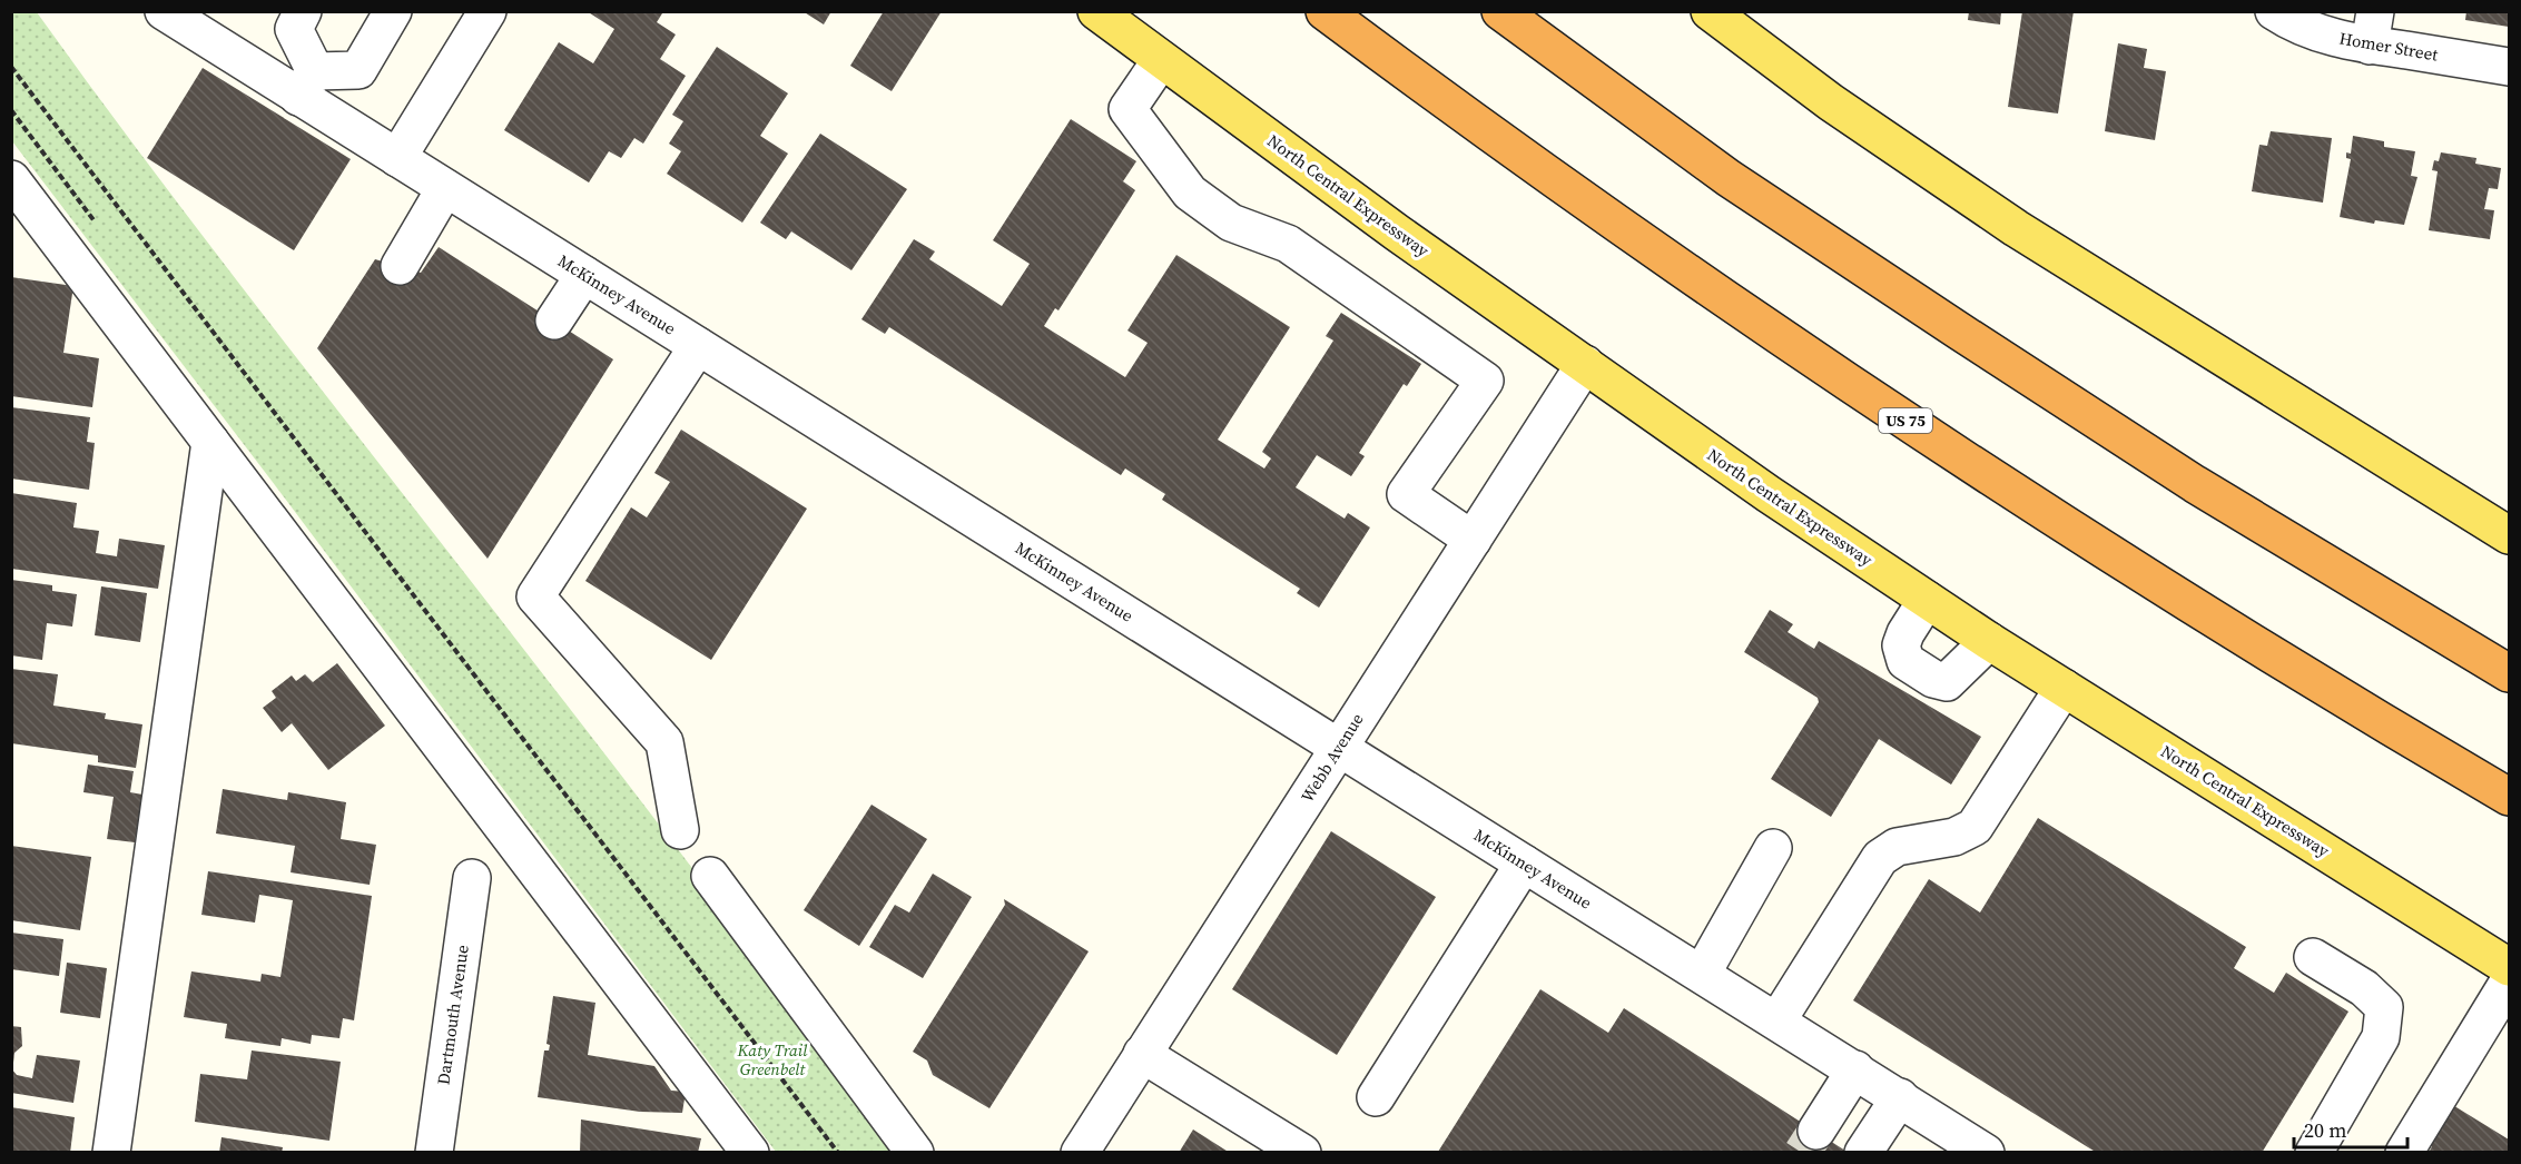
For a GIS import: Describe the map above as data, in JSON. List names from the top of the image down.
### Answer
{
  "streets": {
    "highway": ["US 75"],
    "main road": ["North Central Expressway"],
    "street": [
      "Homer Street",
      "McKinney Avenue",
      "Webb Avenue",
      "Dartmouth Avenue"
    ]
  },
  "crossings": [
    ["North Central Expressway", "Webb Avenue"],
    ["McKinney Avenue", "Webb Avenue"]
  ],
  "parks": ["Katy Trail Greenbelt"],
  "scale_bar": "20 m"
}
